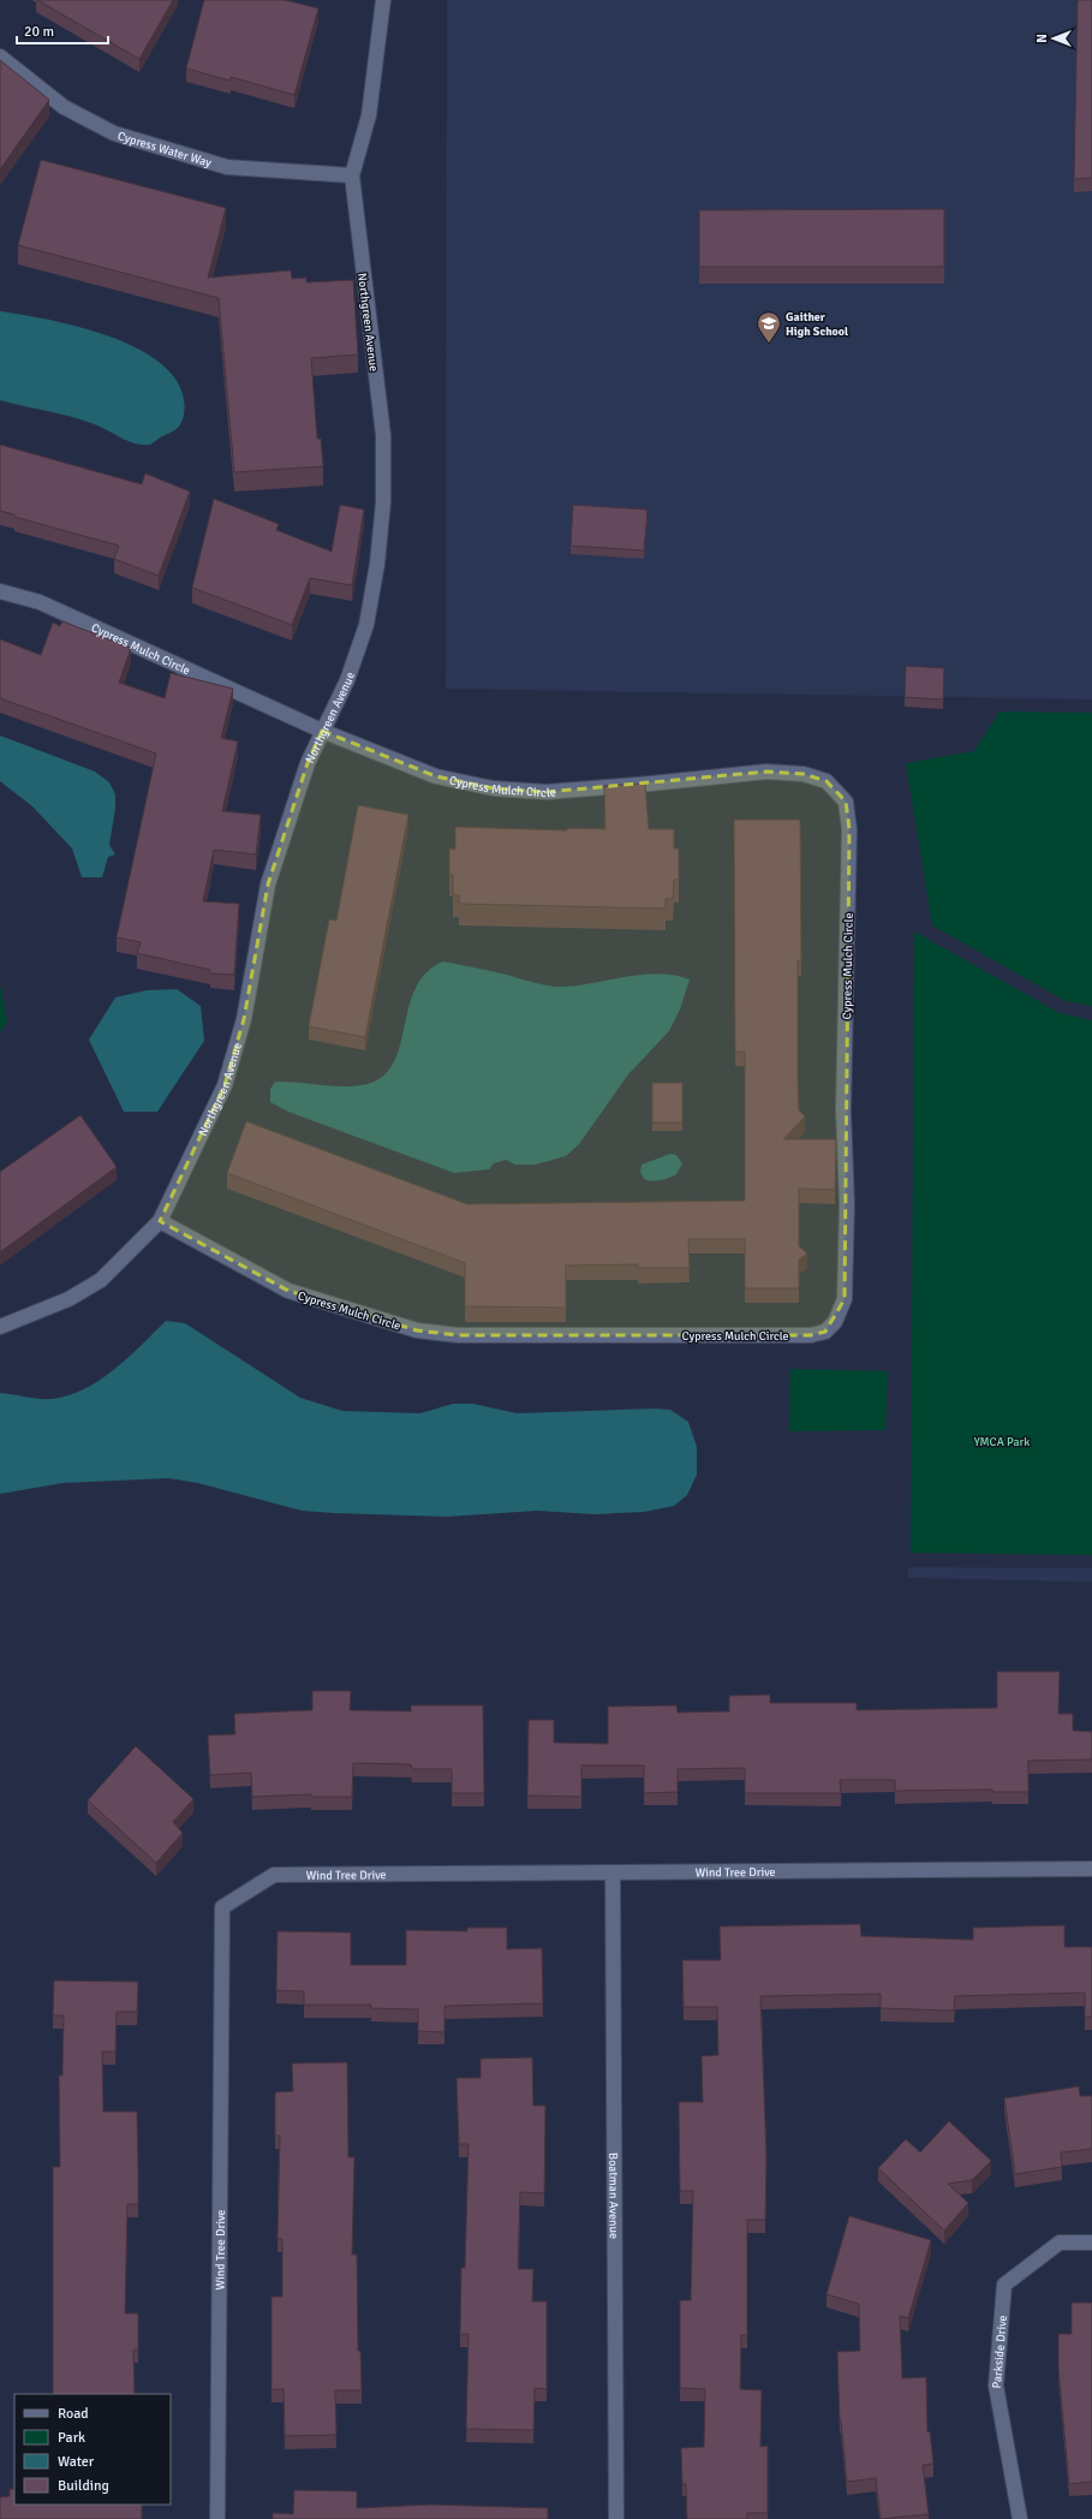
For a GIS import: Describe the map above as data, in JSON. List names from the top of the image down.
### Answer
{
  "streets": {
    "street": [
      "Cypress Water Way",
      "Northgreen Avenue",
      "Cypress Mulch Circle",
      "Wind Tree Drive",
      "Boatman Avenue",
      "Parkside Drive"
    ]
  },
  "crossings": [
    ["Cypress Water Way", "Northgreen Avenue"],
    ["Northgreen Avenue", "Cypress Mulch Circle"],
    ["Wind Tree Drive", "Boatman Avenue"]
  ],
  "parks": ["YMCA Park"],
  "places": {
    "school or university": ["Gaither High School"]
  },
  "legend": [
    "Road",
    "Park",
    "Water",
    "Building"
  ],
  "scale_bar": "20 m",
  "north": "left"
}
